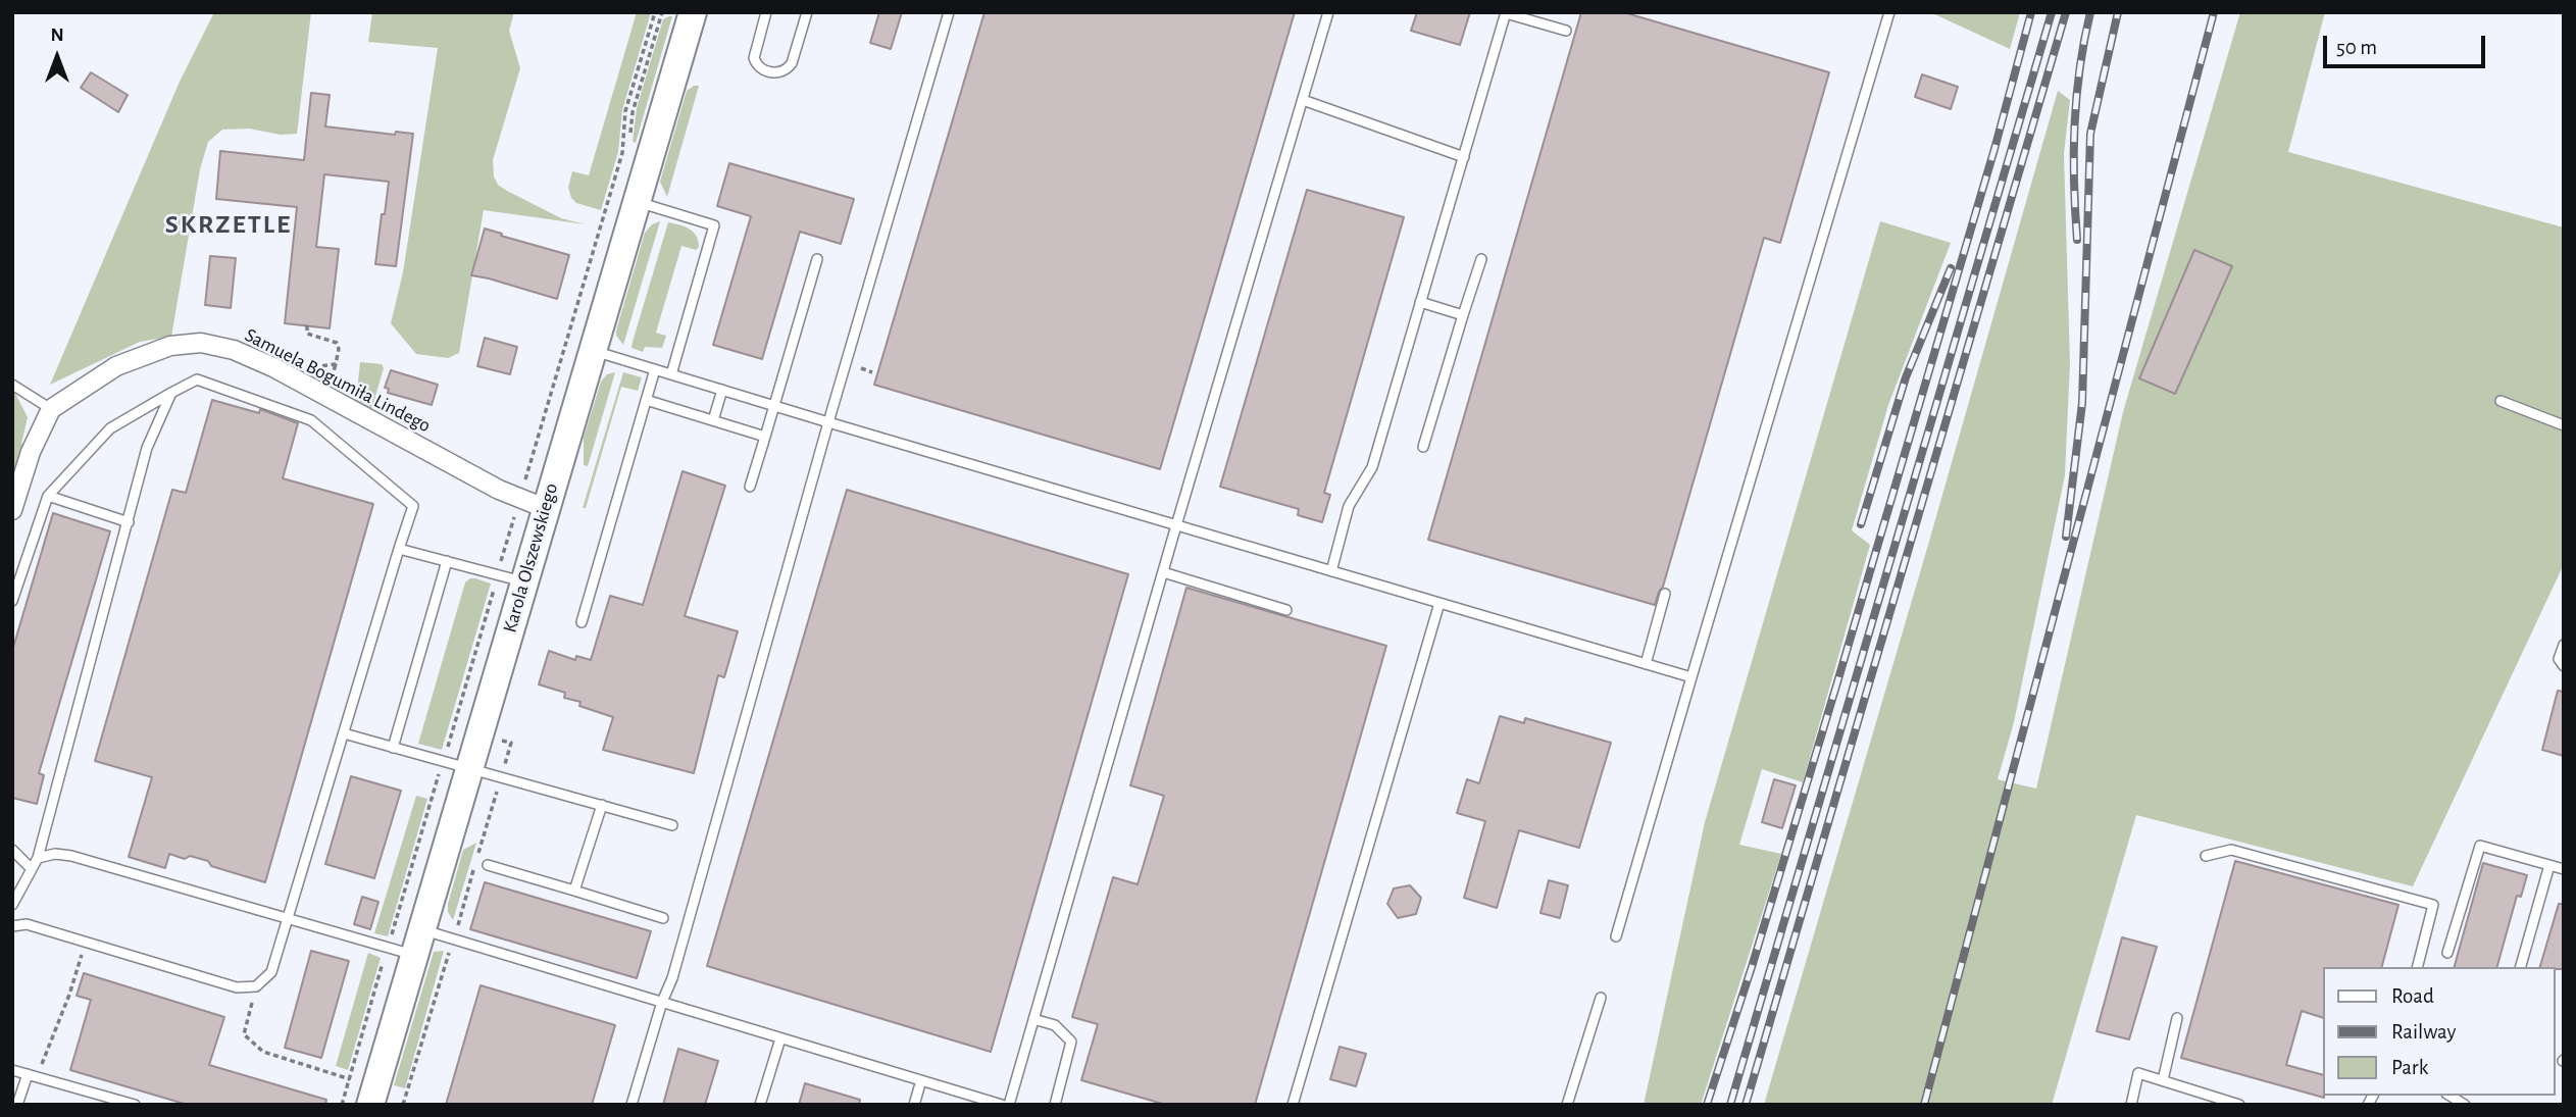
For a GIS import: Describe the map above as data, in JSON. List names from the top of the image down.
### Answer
{
  "streets": {
    "street": ["Samuela Bogumiła Lindego", "Karola Olszewskiego"]
  },
  "crossings": [
    ["Samuela Bogumiła Lindego", "Karola Olszewskiego"]
  ],
  "districts": ["SKRZETLE"],
  "legend": ["Road", "Railway", "Park"],
  "scale_bar": "50 m",
  "north": "top"
}
